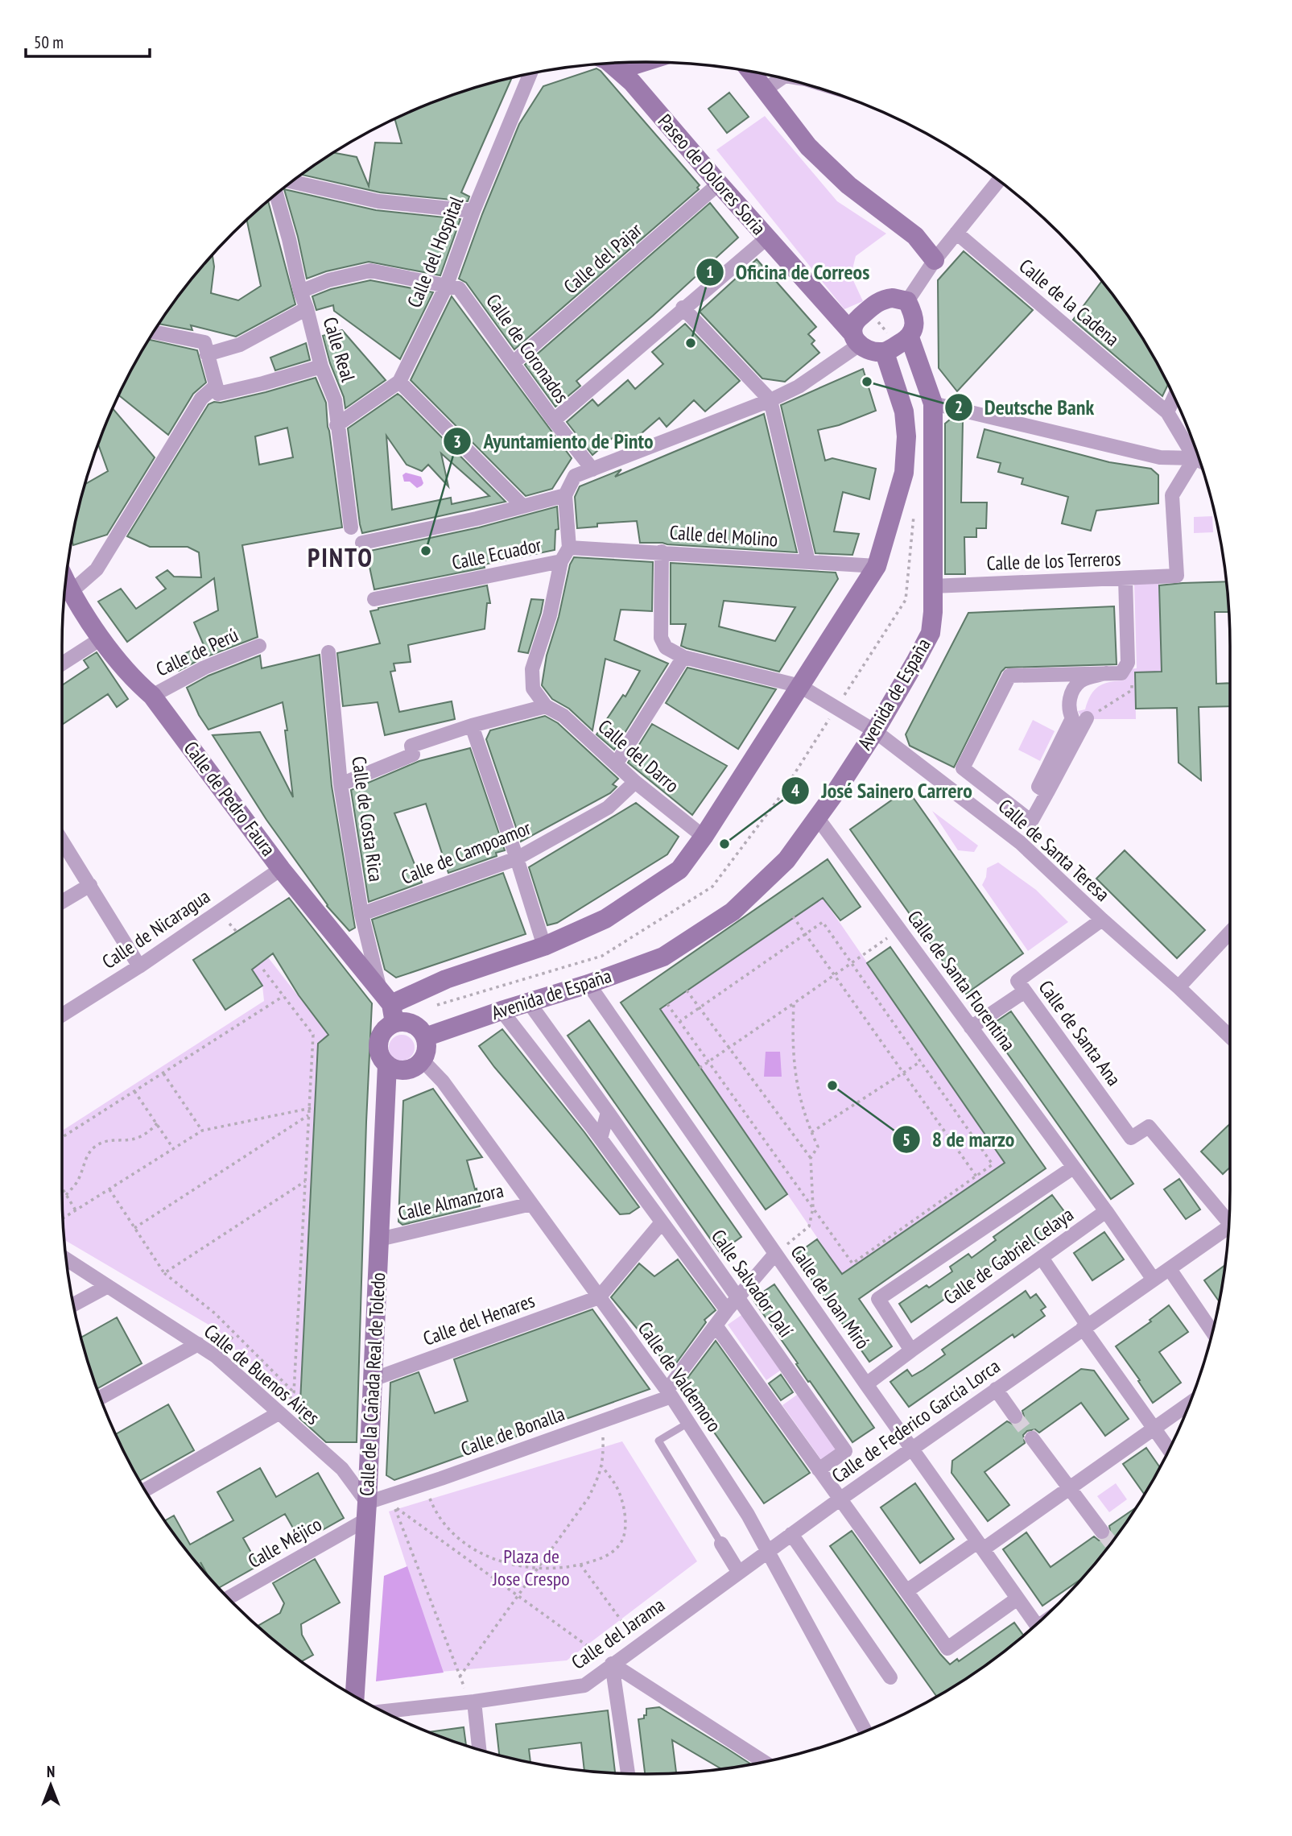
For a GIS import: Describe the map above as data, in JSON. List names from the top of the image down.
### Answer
{
  "streets": {
    "street": [
      "Paseo de Dolores Soria",
      "Calle del Hospital",
      "Calle del Pajar",
      "Calle de la Cadena",
      "Calle de Coronados",
      "Calle Real",
      "Calle del Molino",
      "Calle Ecuador",
      "Calle de los Terreros",
      "Calle de Perú",
      "Avenida de España",
      "Calle del Darro",
      "Calle de Pedro Faura",
      "Calle de Costa Rica",
      "Calle de Santa Teresa",
      "Calle de Campoamor",
      "Calle de Nicaragua",
      "Calle de Santa Florentina",
      "Calle de Santa Ana",
      "Calle Almanzora",
      "Calle de Gabriel Celaya",
      "Calle Salvador Dalí",
      "Calle de Joan Miró",
      "Calle del Henares",
      "Calle de Buenos Aires",
      "Calle de Valdemoro",
      "Calle de la Cañada Real de Toledo",
      "Calle de Federico García Lorca",
      "Calle de Bonalla",
      "Calle Méjico",
      "Calle del Jarama"
    ]
  },
  "crossings": [
    ["Paseo de Dolores Soria", "Calle del Pajar"],
    ["Paseo de Dolores Soria", "Avenida de España"],
    ["Calle del Hospital", "Calle de Coronados"],
    ["Calle del Hospital", "Calle Real"],
    ["Calle del Pajar", "Calle de Coronados"],
    ["Calle de la Cadena", "Calle de los Terreros"],
    ["Calle de Coronados", "Calle Real"],
    ["Calle de los Terreros", "Avenida de España"],
    ["Calle de Perú", "Calle de Pedro Faura"],
    ["Avenida de España", "Calle de Santa Teresa"],
    ["Avenida de España", "Calle de Santa Florentina"],
    ["Avenida de España", "Calle Salvador Dalí"],
    ["Avenida de España", "Calle de Joan Miró"],
    ["Calle del Darro", "Calle de Campoamor"],
    ["Calle de Pedro Faura", "Calle de Costa Rica"],
    ["Calle de Pedro Faura", "Calle de Nicaragua"],
    ["Calle de Costa Rica", "Calle de Campoamor"],
    ["Calle de Santa Teresa", "Calle de Santa Ana"],
    ["Calle de Santa Florentina", "Calle de Gabriel Celaya"],
    ["Calle de Santa Florentina", "Calle de Federico García Lorca"],
    ["Calle Almanzora", "Calle de Valdemoro"],
    ["Calle Almanzora", "Calle de la Cañada Real de Toledo"],
    ["Calle de Joan Miró", "Calle de Federico García Lorca"],
    ["Calle del Henares", "Calle de Valdemoro"],
    ["Calle del Henares", "Calle de la Cañada Real de Toledo"],
    ["Calle de Buenos Aires", "Calle de la Cañada Real de Toledo"],
    ["Calle de Buenos Aires", "Calle de Bonalla"],
    ["Calle de Buenos Aires", "Calle Méjico"],
    ["Calle de Valdemoro", "Calle de Federico García Lorca"],
    ["Calle de Valdemoro", "Calle de Bonalla"],
    ["Calle de Valdemoro", "Calle del Jarama"],
    ["Calle de la Cañada Real de Toledo", "Calle de Bonalla"],
    ["Calle de la Cañada Real de Toledo", "Calle Méjico"],
    ["Calle de Federico García Lorca", "Calle del Jarama"],
    ["Calle de Bonalla", "Calle Méjico"]
  ],
  "districts": ["PINTO"],
  "parks": ["Plaza de Jose Crespo"],
  "places": [
    "Oficina de Correos",
    "Deutsche Bank",
    "Ayuntamiento de Pinto",
    "José Sainero Carrero",
    "8 de marzo"
  ],
  "scale_bar": "50 m",
  "north": "top"
}
